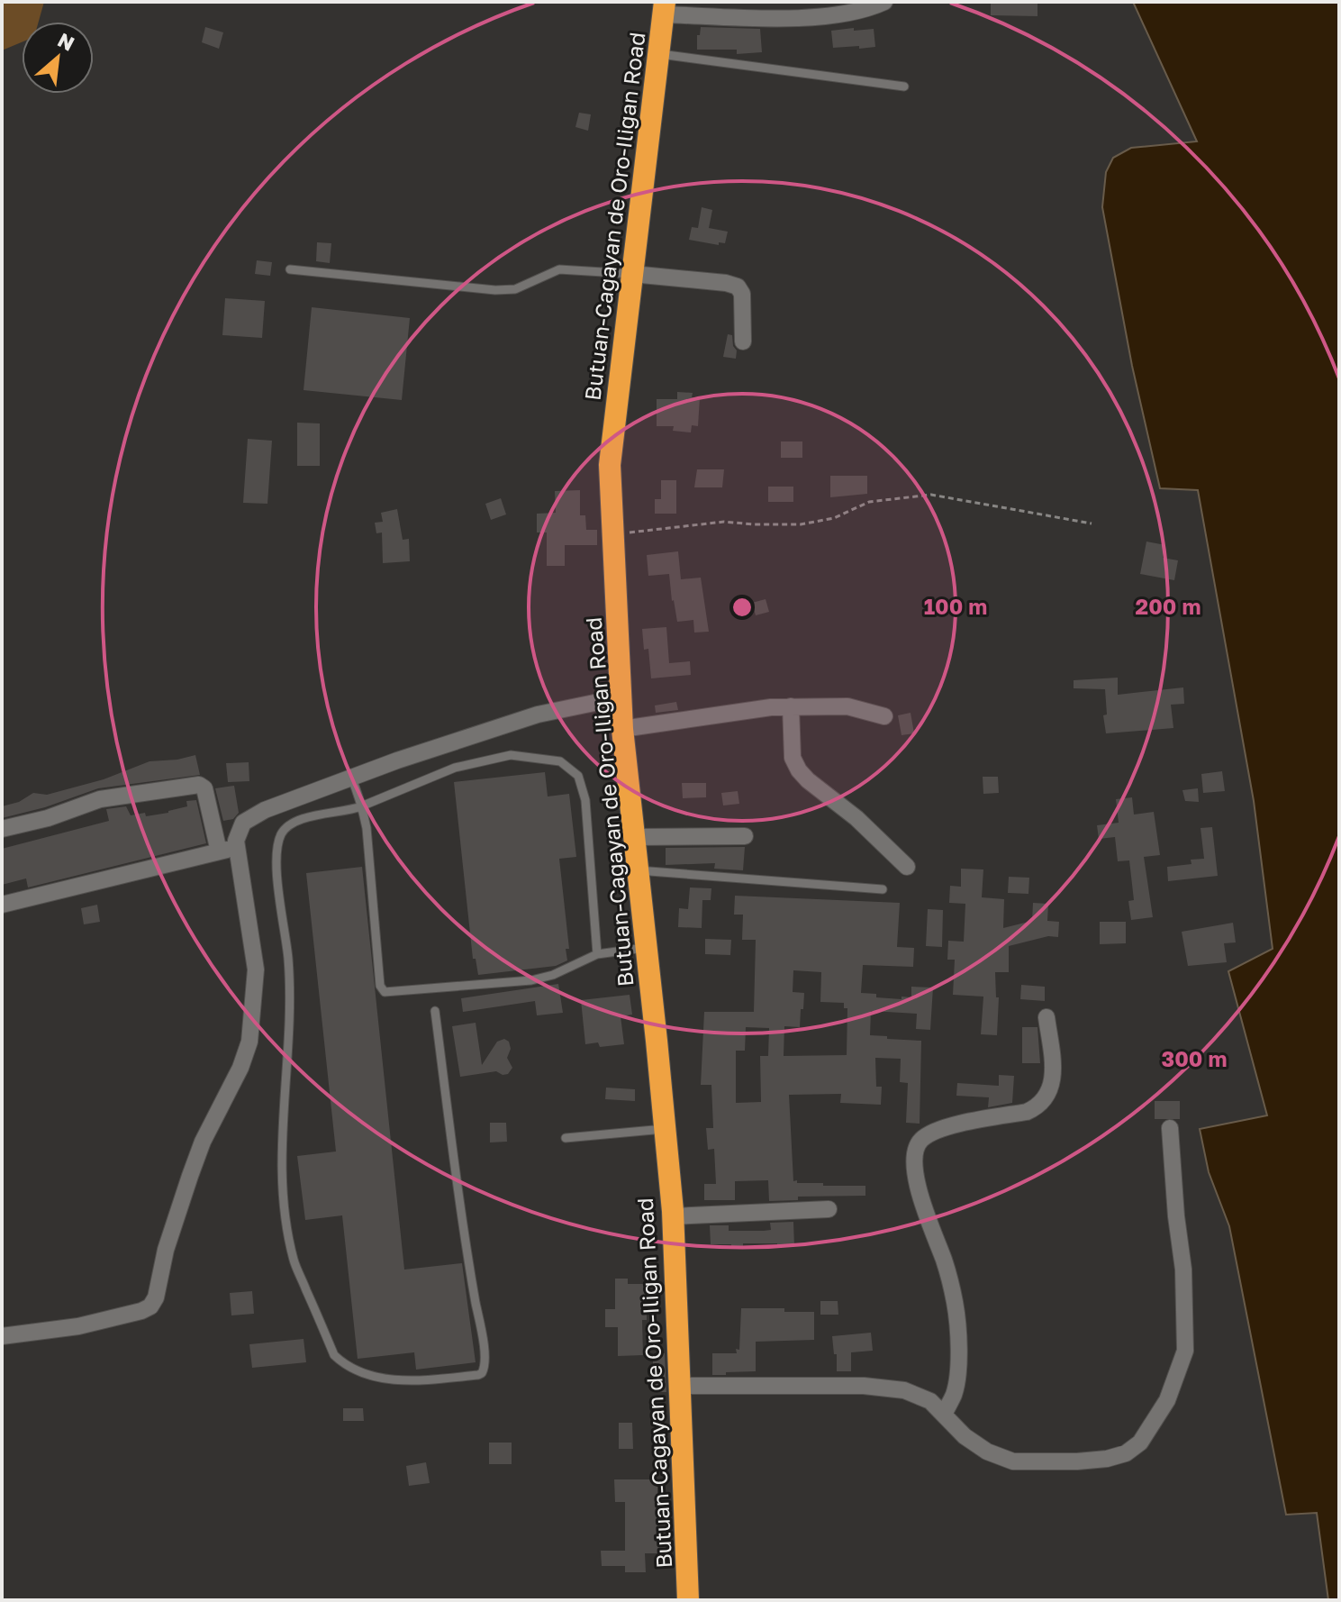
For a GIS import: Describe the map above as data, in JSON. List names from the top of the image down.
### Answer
{
  "streets": {
    "highway": ["Butuan-Cagayan de Oro-Iligan Road"]
  },
  "north": "top right",
  "rings": ["100 m", "200 m", "300 m"]
}
